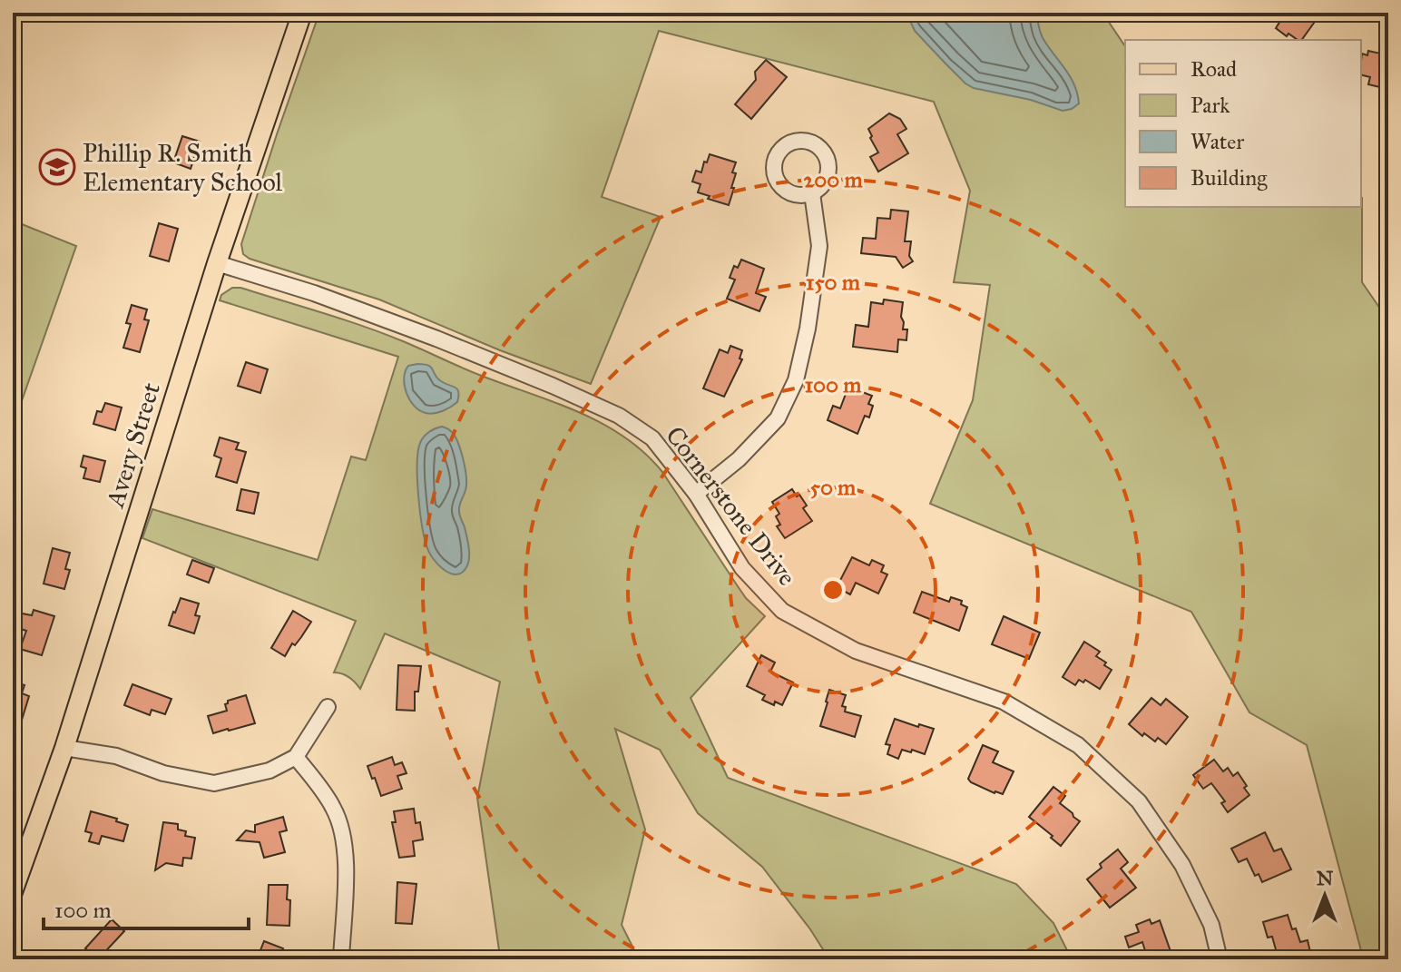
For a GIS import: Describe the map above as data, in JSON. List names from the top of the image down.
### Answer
{
  "streets": {
    "main road": ["Avery Street"],
    "street": ["Cornerstone Drive"]
  },
  "crossings": [
    ["Avery Street", "Cornerstone Drive"]
  ],
  "places": {
    "school or university": ["Phillip R. Smith Elementary School"]
  },
  "legend": [
    "Road",
    "Park",
    "Water",
    "Building"
  ],
  "scale_bar": "100 m",
  "north": "top",
  "rings": [
    "200 m",
    "150 m",
    "100 m",
    "50 m"
  ]
}
